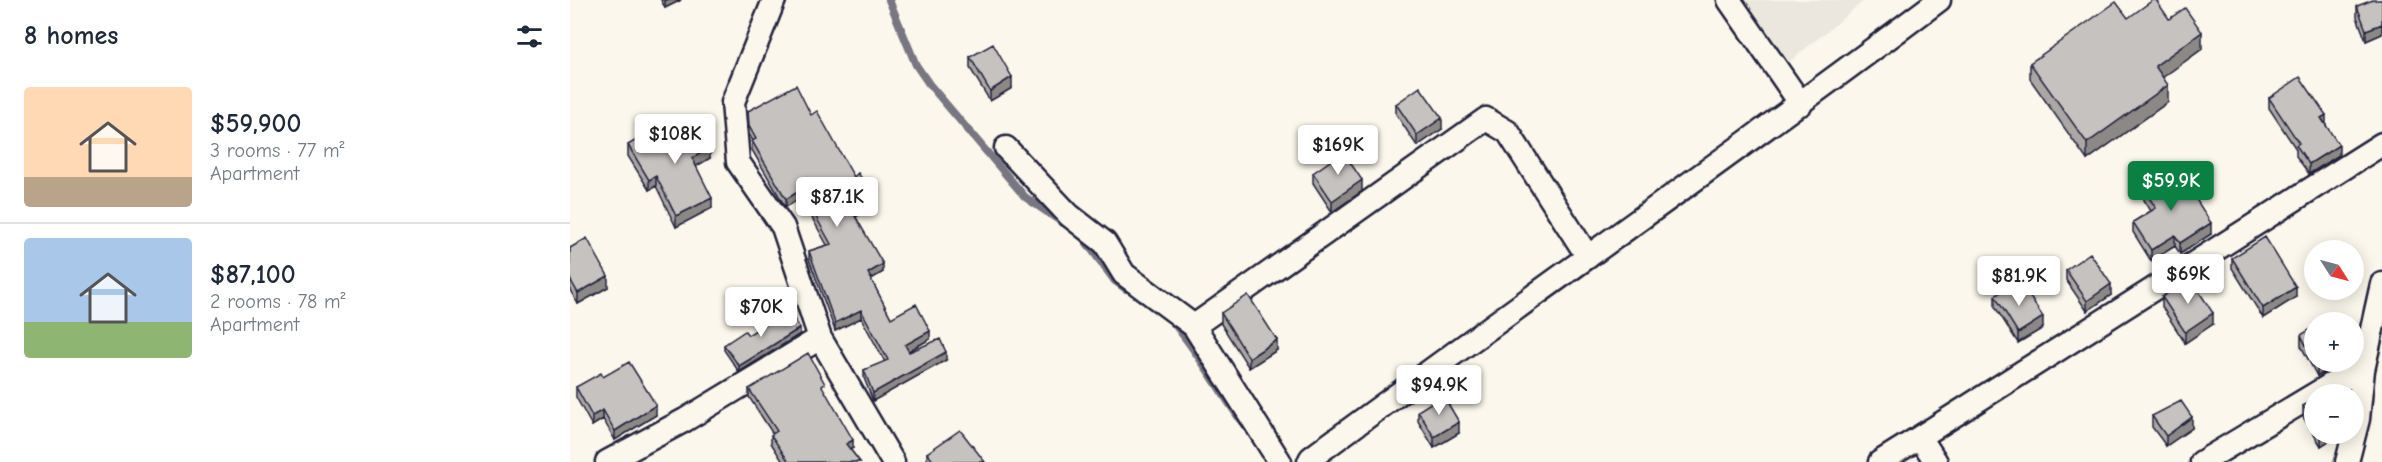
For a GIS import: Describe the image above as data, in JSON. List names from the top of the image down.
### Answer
{
  "north": "bottom right",
  "page": {
    "heading": "8 homes",
    "list": [
      {
        "name": "$59,900",
        "note": "3 rooms · 77 m² · Apartment"
      },
      {
        "name": "$87,100",
        "note": "2 rooms · 78 m² · Apartment"
      }
    ],
    "price": [
      "$108K",
      "$169K",
      "$59.9K",
      "$87.1K",
      "$69K",
      "$81.9K",
      "$70K",
      "$94.9K"
    ],
    "map_buttons": ["+", "−"]
  }
}
